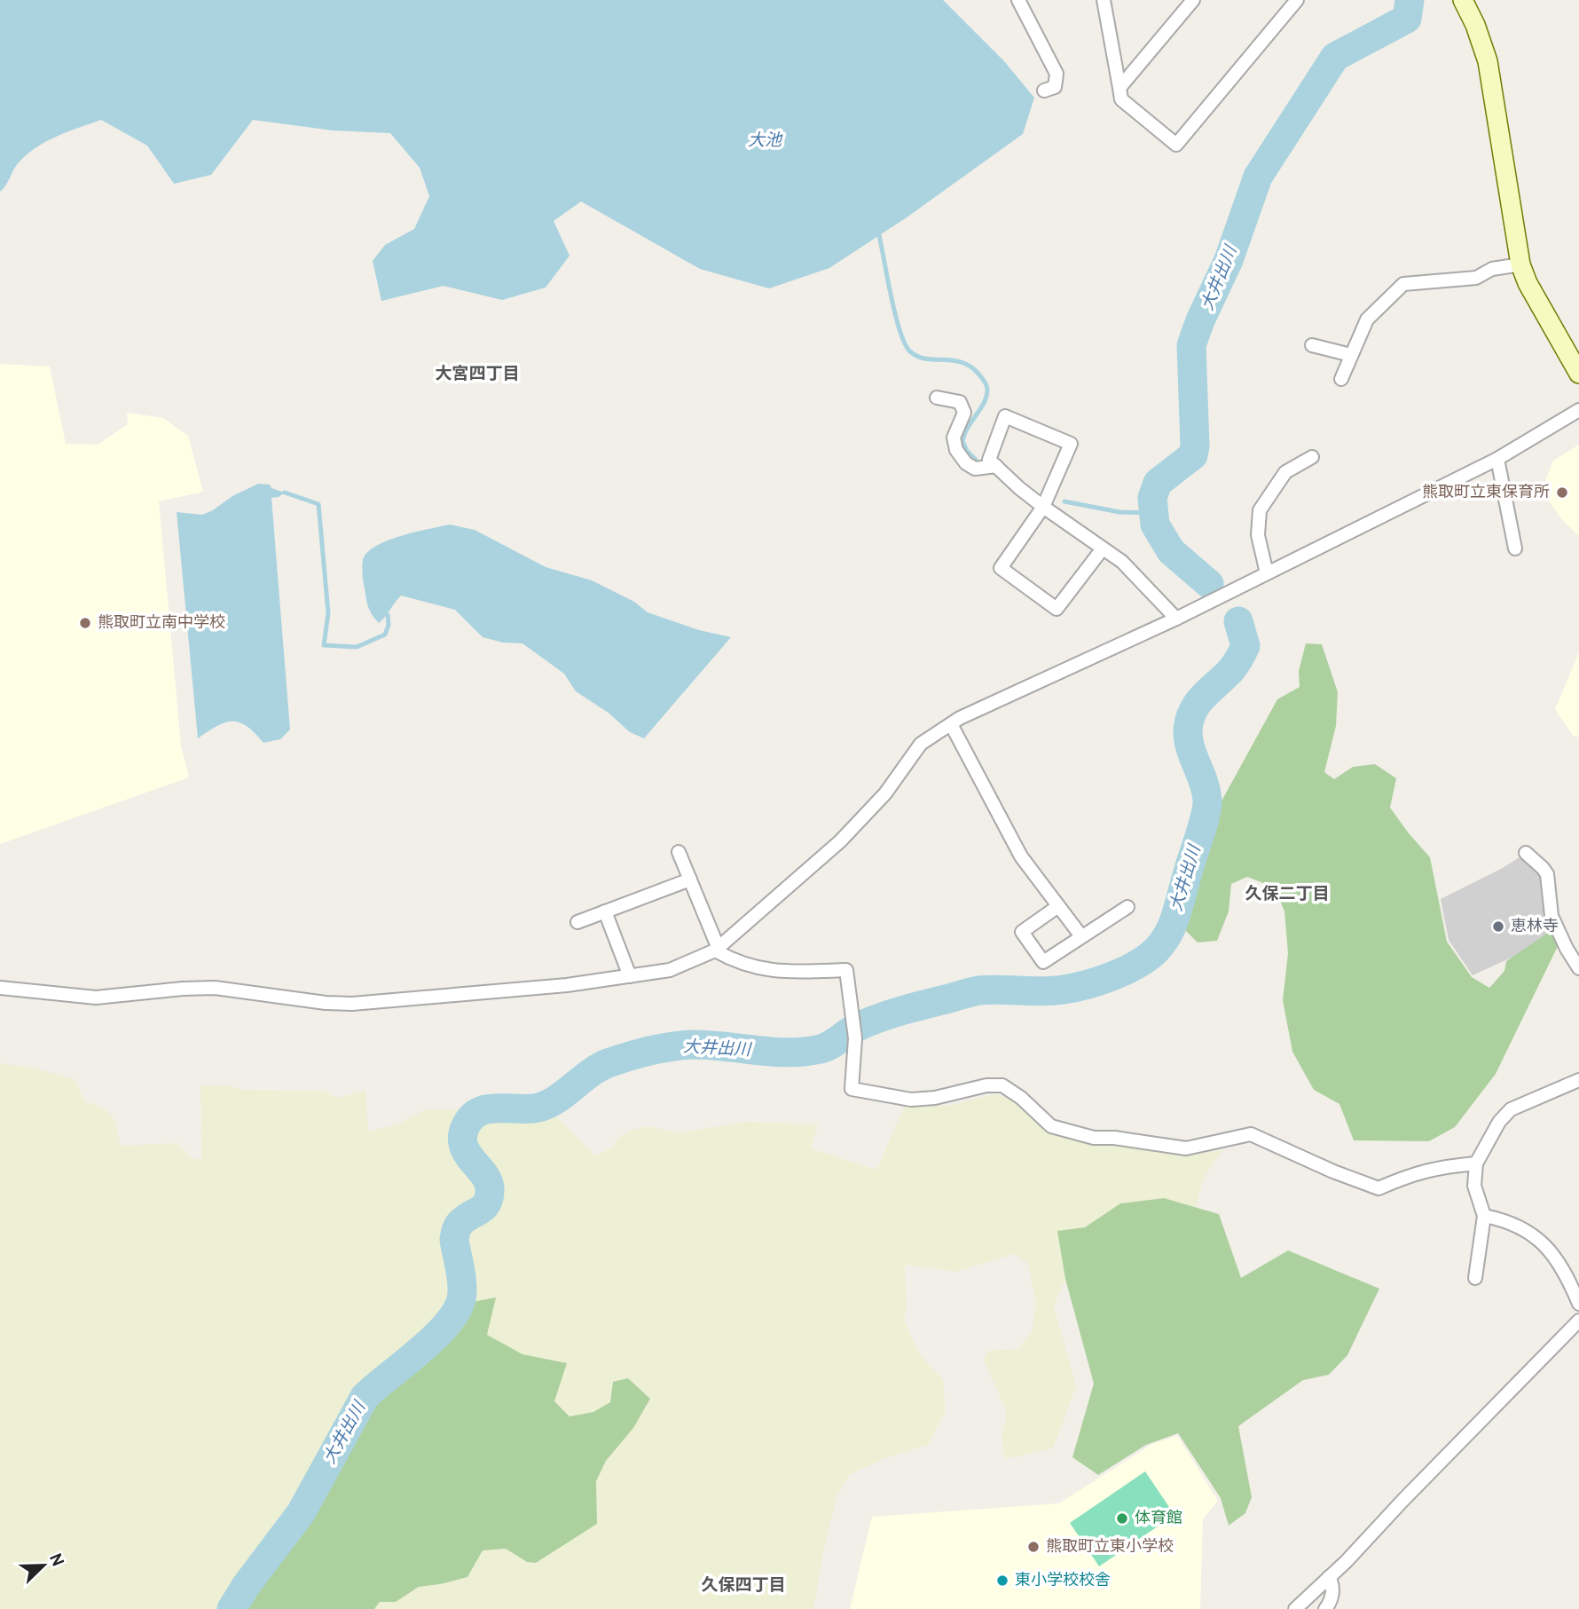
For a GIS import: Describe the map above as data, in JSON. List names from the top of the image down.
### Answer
{
  "districts": ["大宮四丁目", "久保二丁目", "久保四丁目"],
  "water": ["大池", "大井出川"],
  "places": [
    "熊取町立東保育所",
    "熊取町立南中学校",
    "恵林寺",
    "体育館",
    "熊取町立東小学校",
    "東小学校校舎"
  ],
  "north": "top right"
}
